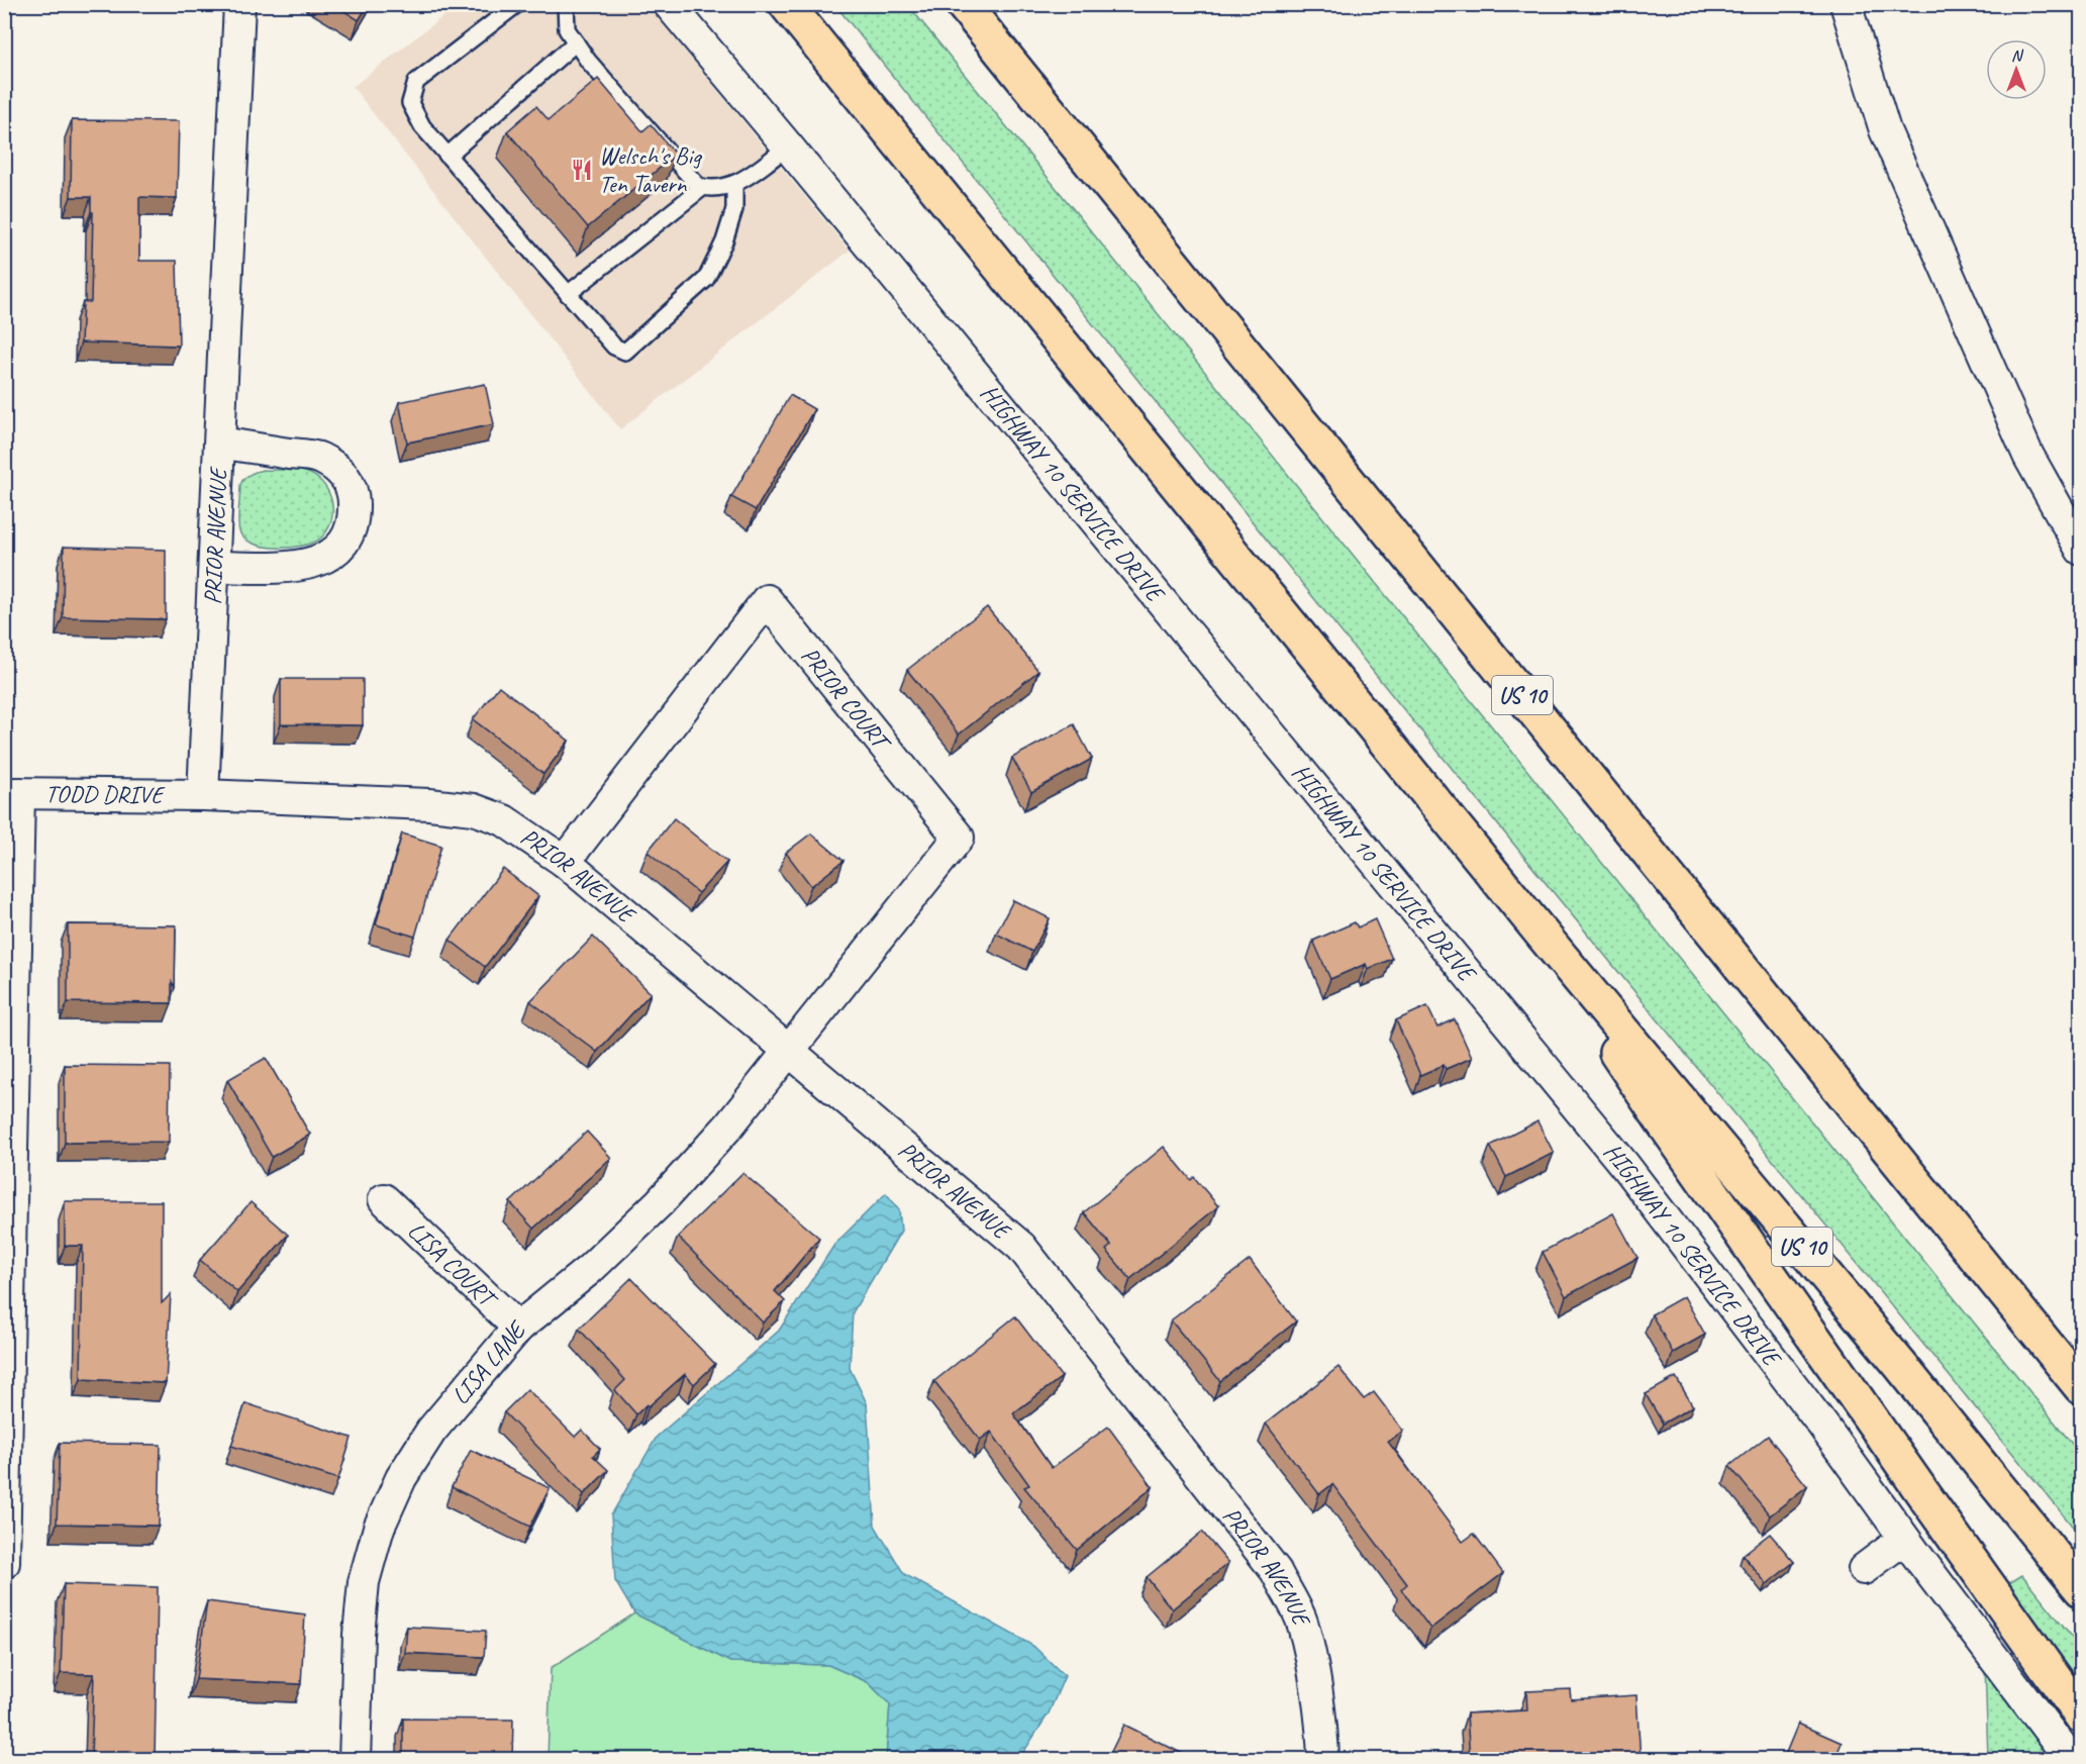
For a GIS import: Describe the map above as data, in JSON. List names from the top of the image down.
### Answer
{
  "streets": {
    "highway": ["US 10"],
    "street": [
      "HIGHWAY 10 SERVICE DRIVE",
      "PRIOR AVENUE",
      "PRIOR COURT",
      "TODD DRIVE",
      "LISA COURT",
      "LISA LANE"
    ]
  },
  "crossings": [
    ["PRIOR AVENUE", "PRIOR COURT"],
    ["PRIOR AVENUE", "TODD DRIVE"],
    ["PRIOR AVENUE", "LISA LANE"],
    ["PRIOR COURT", "LISA LANE"],
    ["LISA COURT", "LISA LANE"]
  ],
  "places": {
    "restaurant": ["Welsch's Big Ten Tavern"]
  },
  "north": "top"
}
